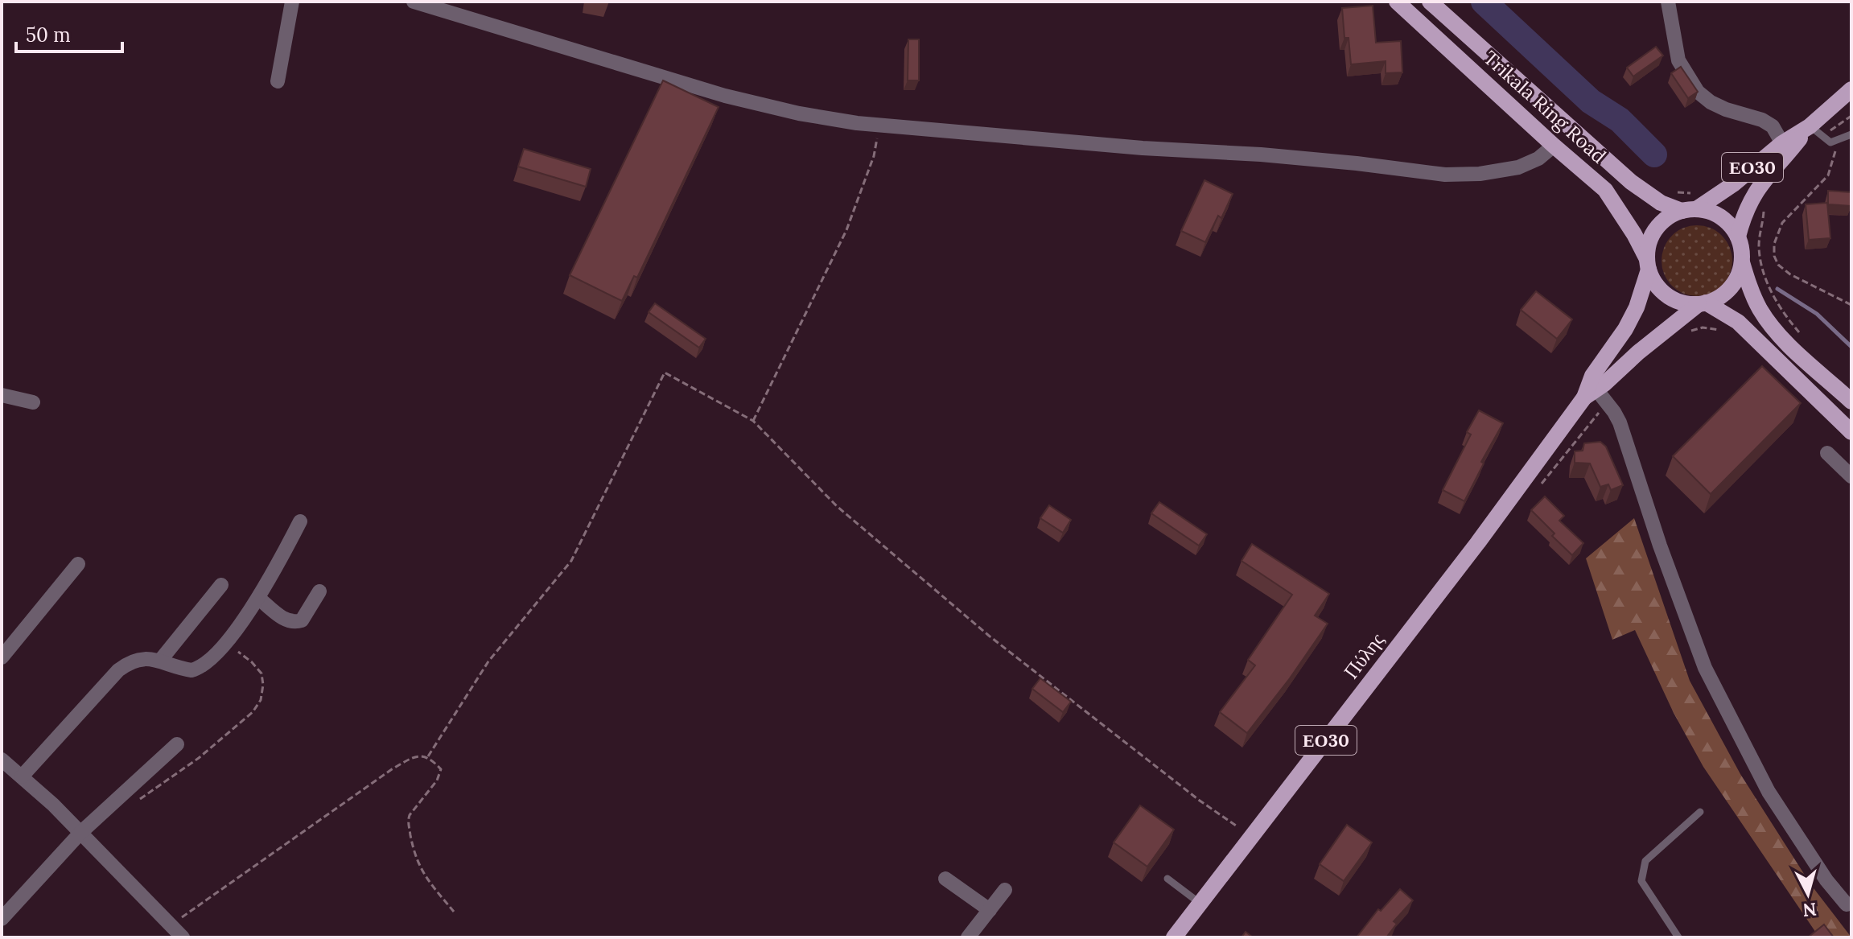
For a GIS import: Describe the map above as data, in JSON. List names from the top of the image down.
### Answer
{
  "streets": {
    "main road": ["Trikala Ring Road", "ΕΟ30", "Πύλης"]
  },
  "crossings": [
    ["Trikala Ring Road", "ΕΟ30"],
    ["ΕΟ30", "Πύλης"]
  ],
  "scale_bar": "50 m",
  "north": "bottom"
}
